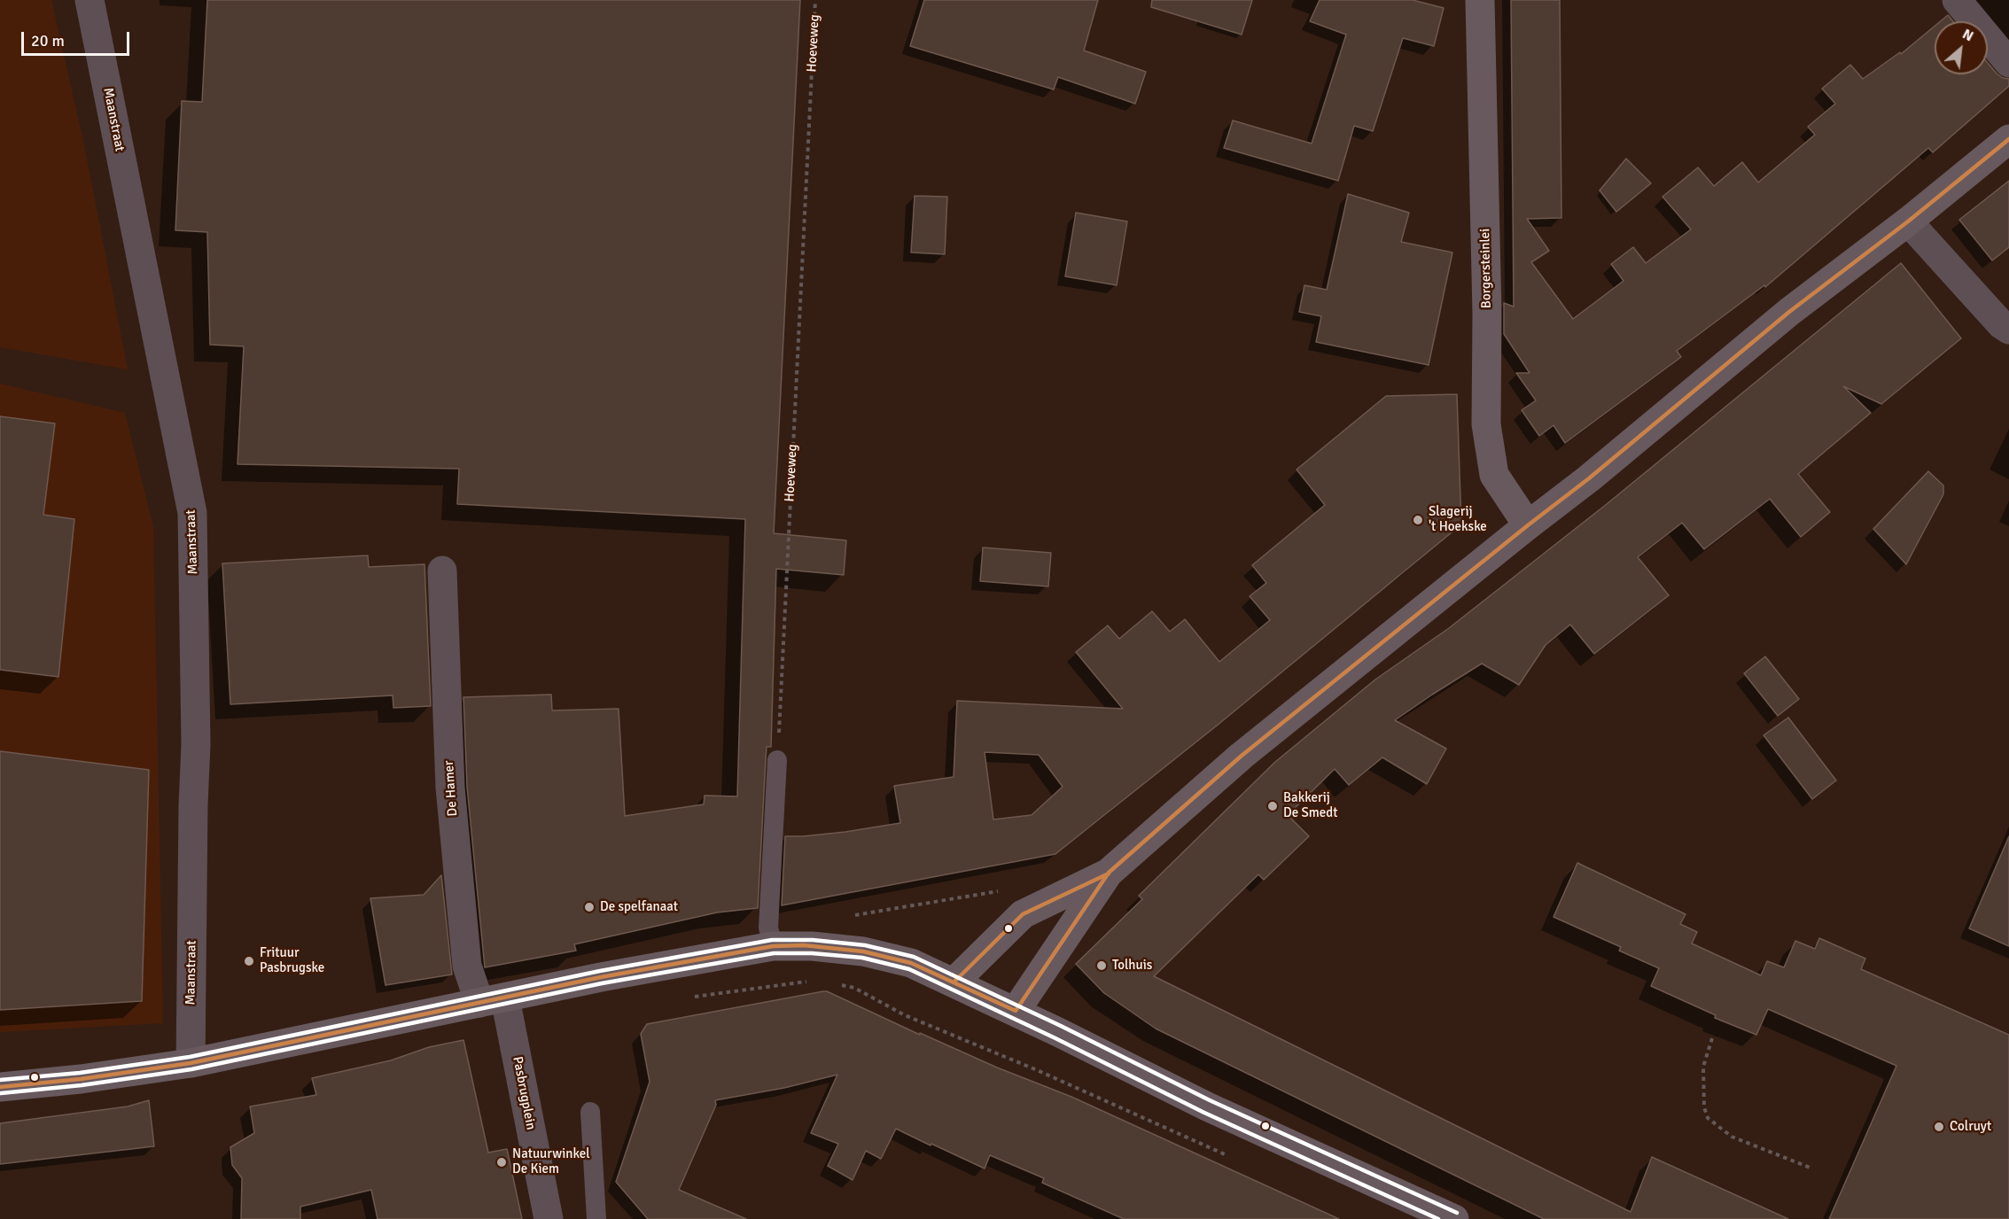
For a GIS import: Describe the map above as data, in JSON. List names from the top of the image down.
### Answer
{
  "streets": {
    "street": [
      "Maanstraat",
      "Borgersteinlei",
      "De Hamer",
      "Pasbrugplein"
    ],
    "path": ["Hoeveweg"]
  },
  "crossings": [
    ["De Hamer", "Pasbrugplein"]
  ],
  "places": [
    "Slagerij 't Hoekske",
    "Bakkerij De Smedt",
    "De spelfanaat",
    "Frituur Pasbrugske",
    "Tolhuis",
    "Colruyt",
    "Natuurwinkel De Kiem"
  ],
  "scale_bar": "20 m",
  "north": "top right"
}
